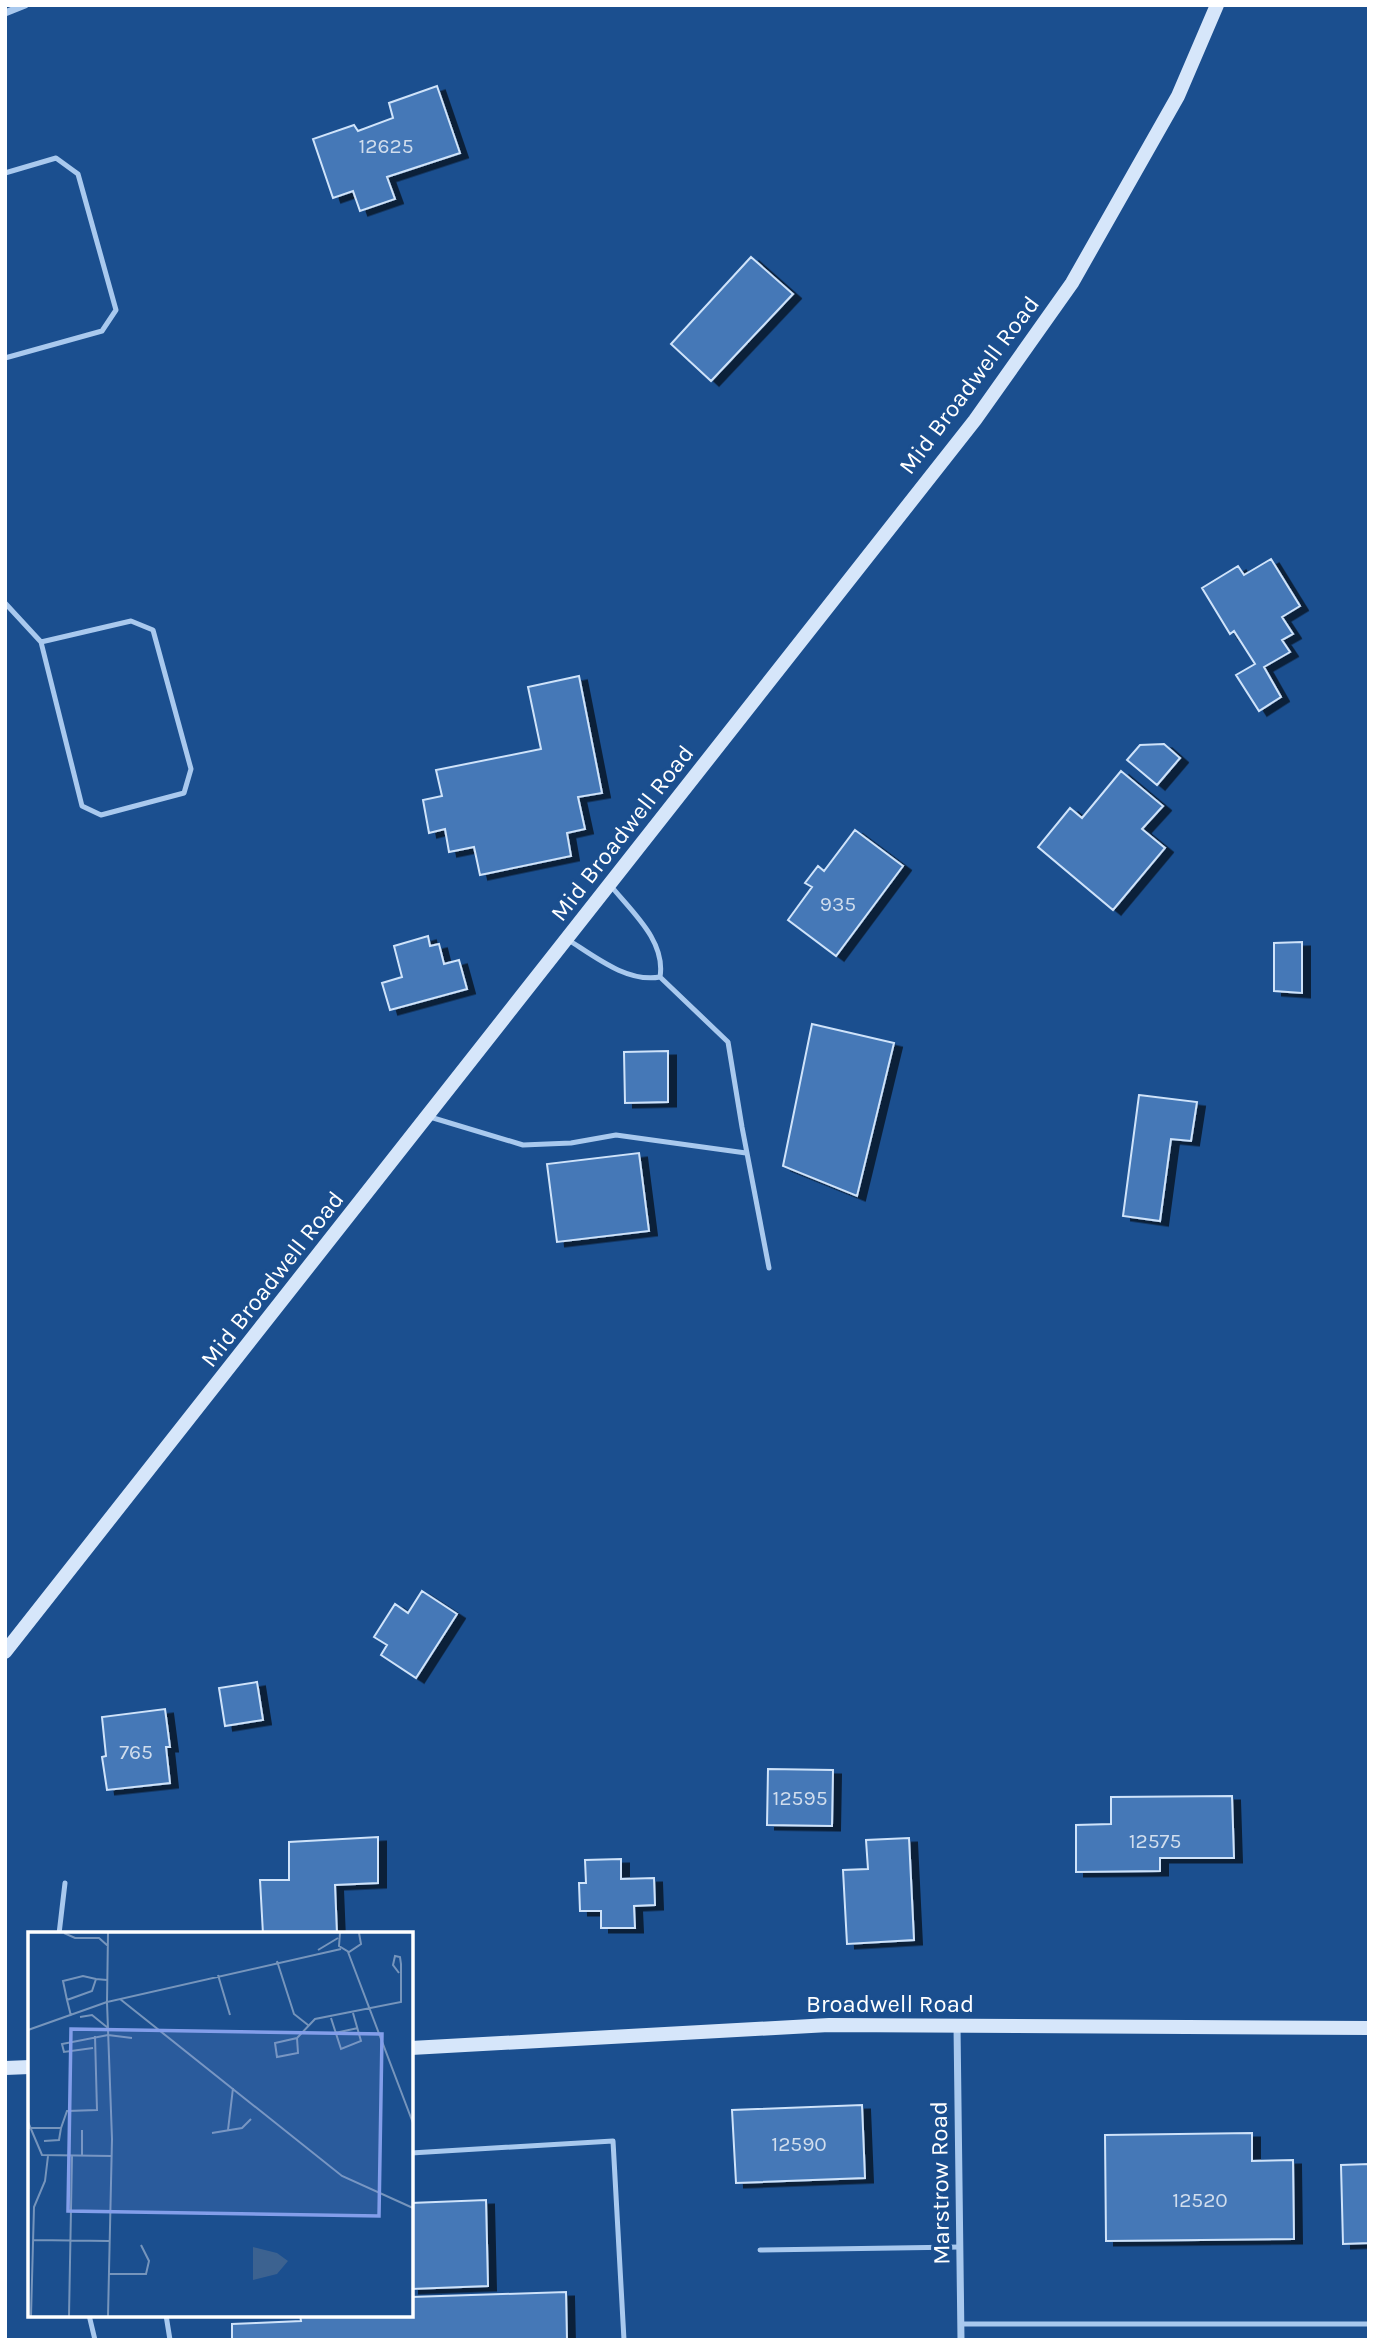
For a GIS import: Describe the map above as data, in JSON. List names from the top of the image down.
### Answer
{
  "streets": {
    "street": ["Mid Broadwell Road", "Broadwell Road", "Marstrow Road"]
  },
  "crossings": [
    ["Broadwell Road", "Marstrow Road"]
  ],
  "house_numbers": [
    "12625",
    "935",
    "765",
    "12595",
    "12575",
    "12590",
    "12520"
  ]
}
